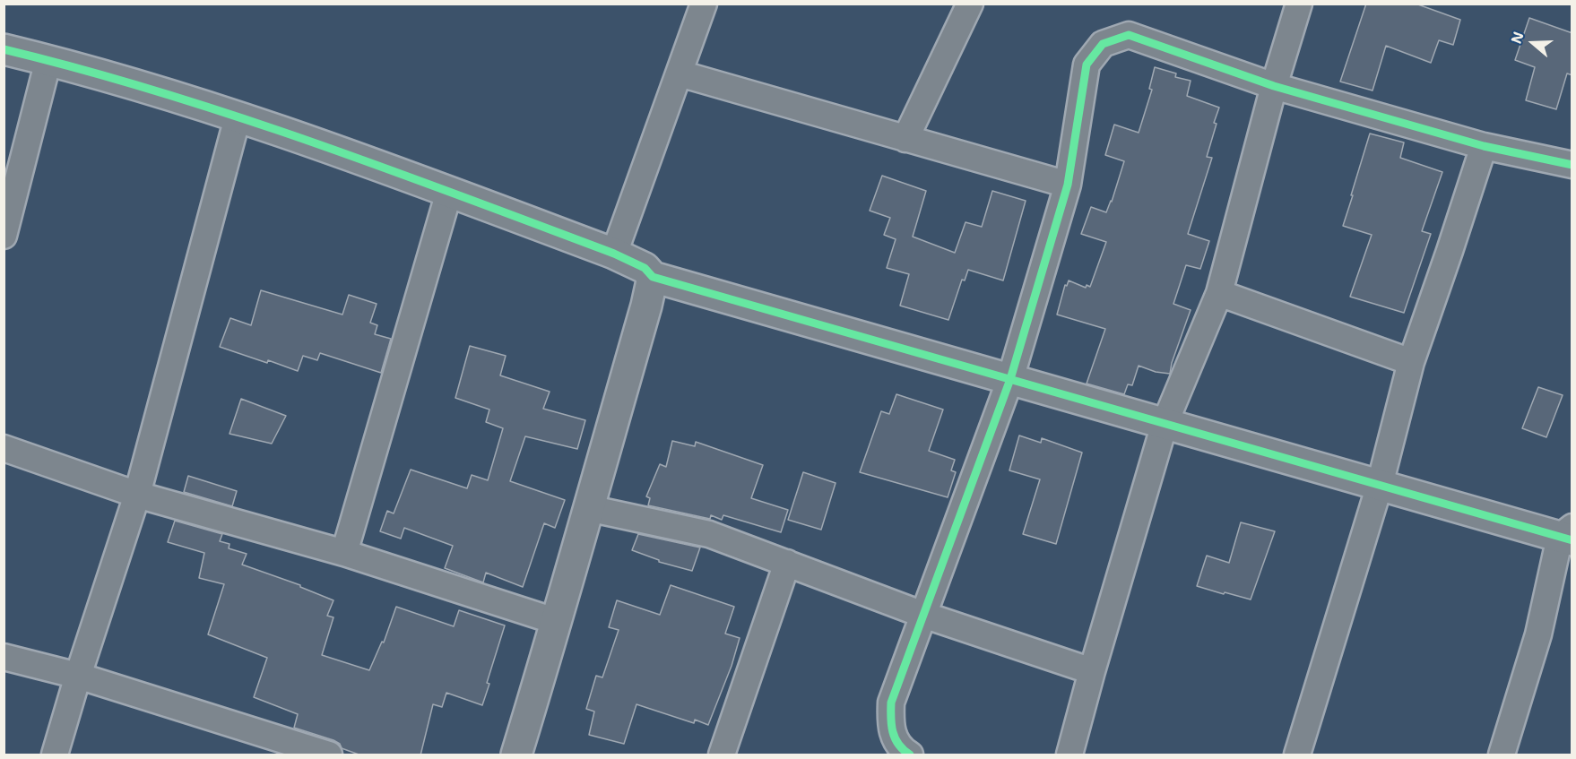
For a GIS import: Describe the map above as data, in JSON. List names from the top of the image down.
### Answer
{
  "north": "left"
}
